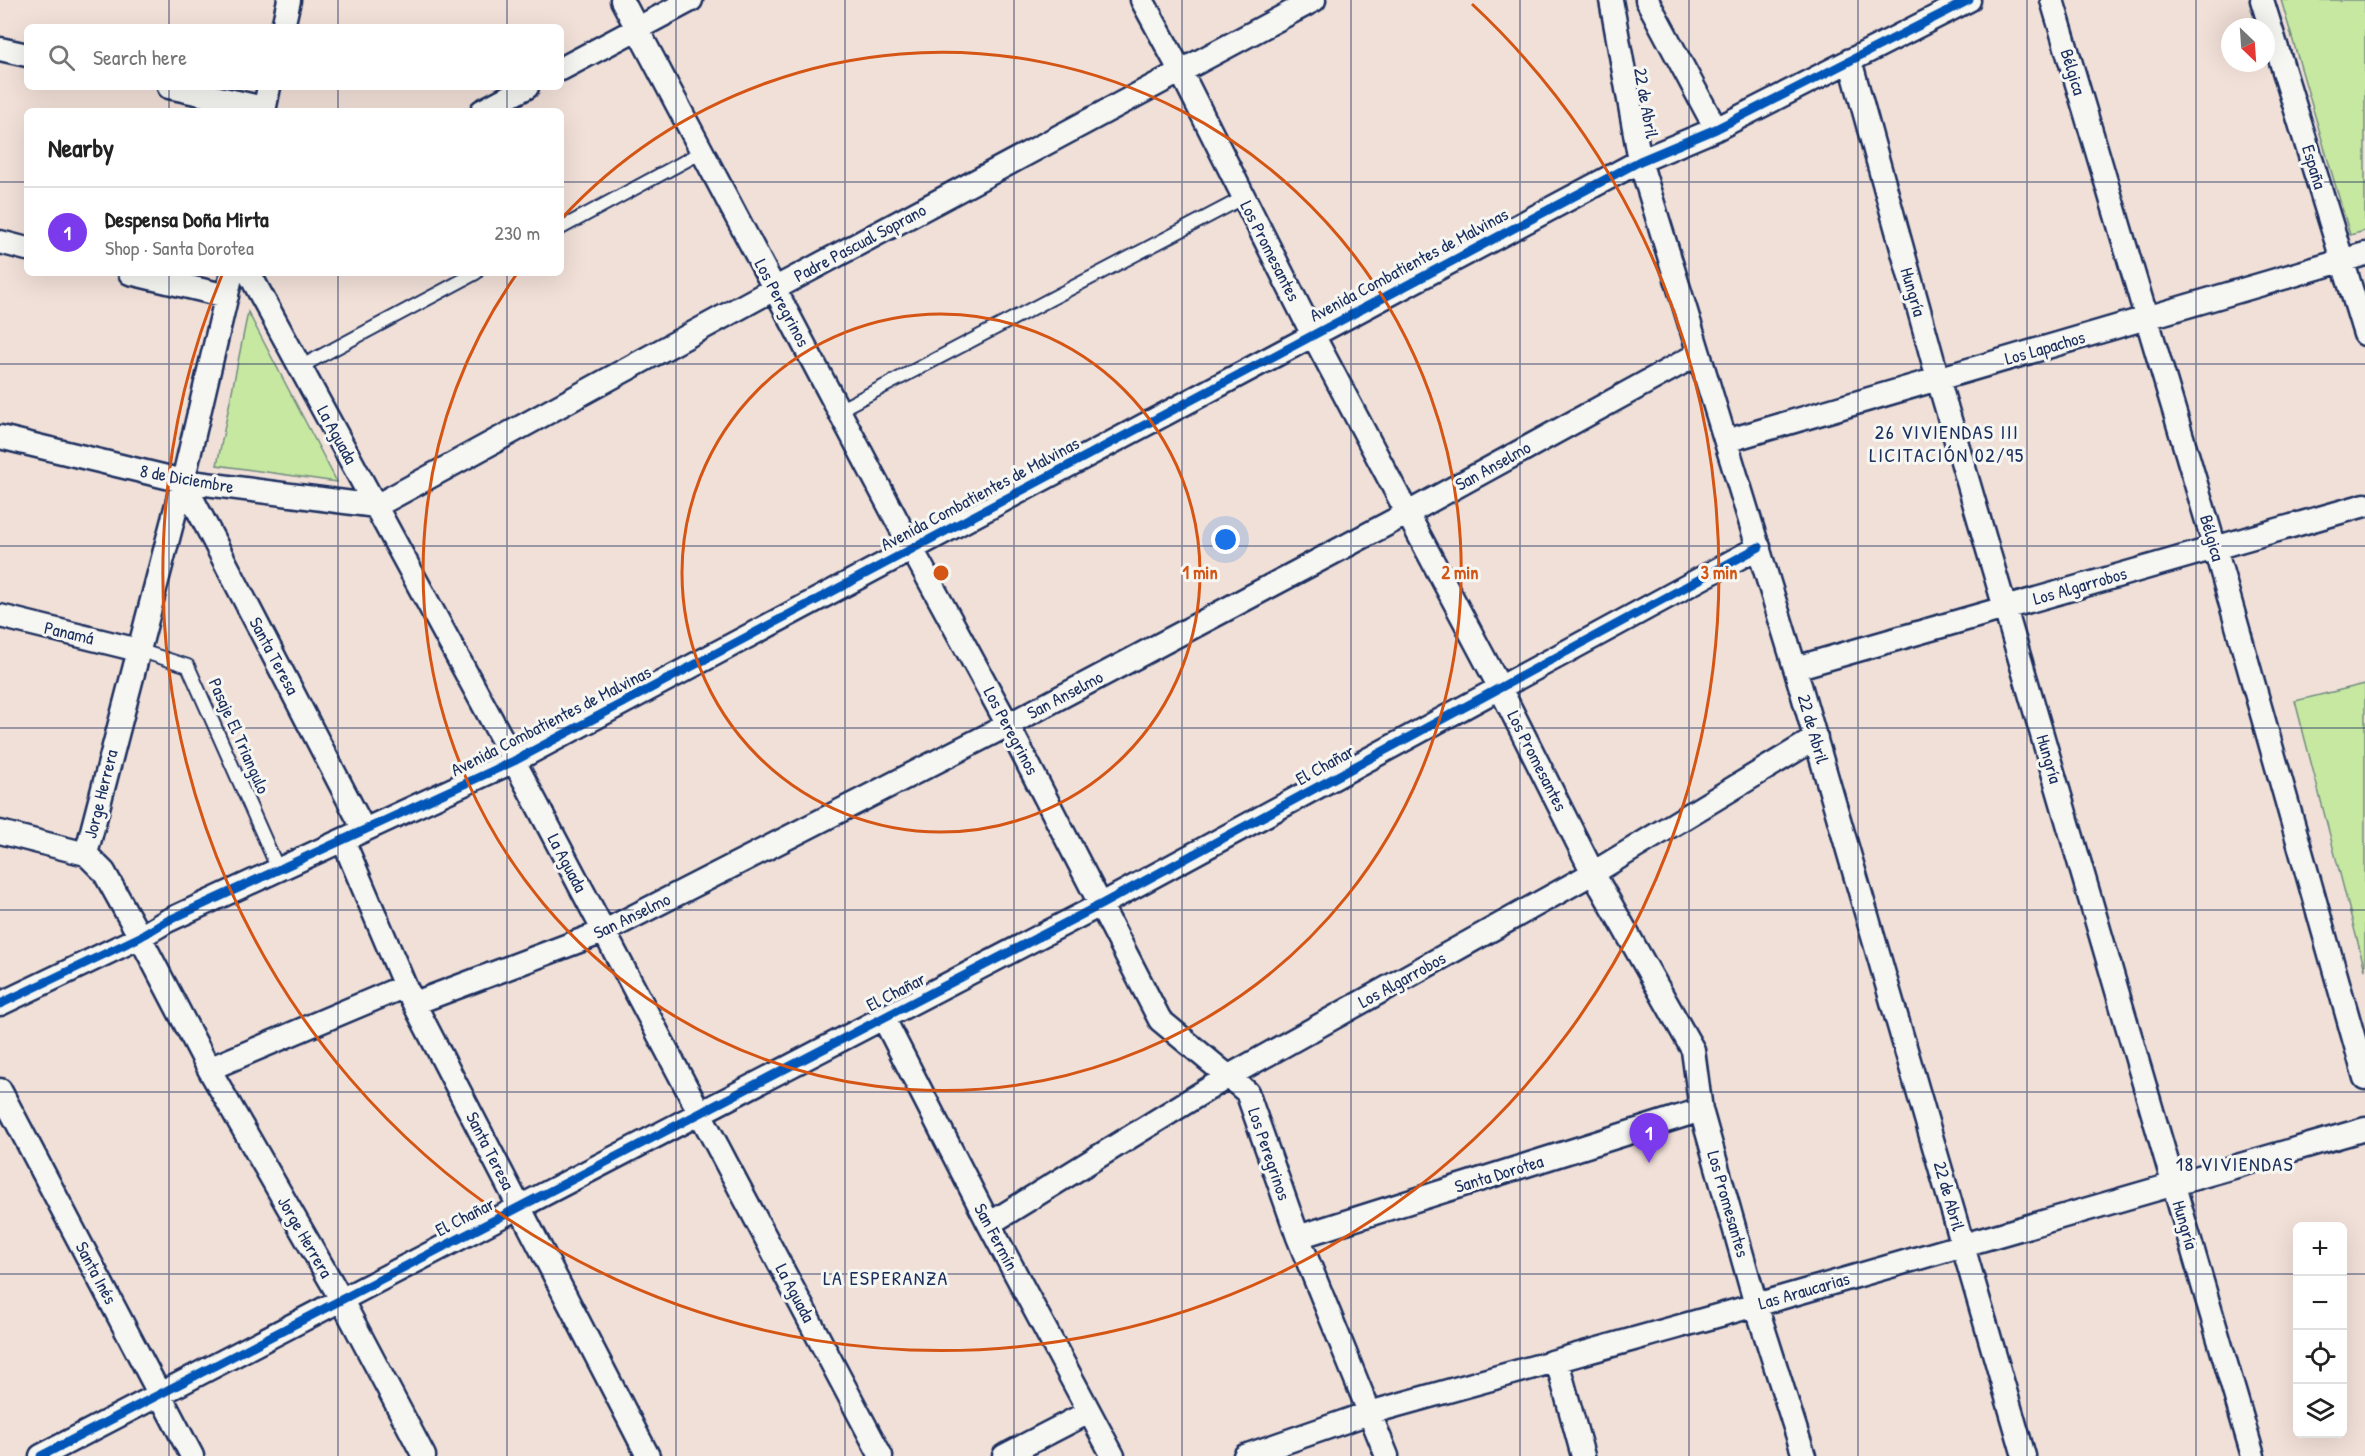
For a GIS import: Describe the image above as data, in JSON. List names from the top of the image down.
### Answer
{
  "streets": {
    "street": [
      "Bélgica",
      "22 de Abril",
      "España",
      "Padre Pascual Soprano",
      "Los Promesantes",
      "Avenida Combatientes de Malvinas",
      "Hungría",
      "Los Peregrinos",
      "Los Lapachos",
      "La Aguada",
      "San Anselmo",
      "8 de Diciembre",
      "Los Algarrobos",
      "Panamá",
      "Santa Teresa",
      "El Chañar",
      "Jorge Herrera",
      "Santa Dorotea",
      "San Fermín",
      "Santa Inés",
      "Las Araucarias"
    ],
    "lane": ["Pasaje El Triangulo"]
  },
  "crossings": [
    ["Bélgica", "Los Lapachos"],
    ["Bélgica", "Los Algarrobos"],
    ["22 de Abril", "Avenida Combatientes de Malvinas"],
    ["22 de Abril", "Los Lapachos"],
    ["22 de Abril", "San Anselmo"],
    ["22 de Abril", "Los Algarrobos"],
    ["22 de Abril", "El Chañar"],
    ["22 de Abril", "Las Araucarias"],
    ["España", "Los Lapachos"],
    ["Padre Pascual Soprano", "Los Promesantes"],
    ["Padre Pascual Soprano", "Los Peregrinos"],
    ["Padre Pascual Soprano", "La Aguada"],
    ["Padre Pascual Soprano", "8 de Diciembre"],
    ["Los Promesantes", "Avenida Combatientes de Malvinas"],
    ["Los Promesantes", "San Anselmo"],
    ["Los Promesantes", "Los Algarrobos"],
    ["Los Promesantes", "El Chañar"],
    ["Los Promesantes", "Santa Dorotea"],
    ["Los Promesantes", "Las Araucarias"],
    ["Avenida Combatientes de Malvinas", "Hungría"],
    ["Avenida Combatientes de Malvinas", "Los Peregrinos"],
    ["Avenida Combatientes de Malvinas", "La Aguada"],
    ["Avenida Combatientes de Malvinas", "Santa Teresa"],
    ["Avenida Combatientes de Malvinas", "Pasaje El Triangulo"],
    ["Avenida Combatientes de Malvinas", "Jorge Herrera"],
    ["Hungría", "Los Lapachos"],
    ["Hungría", "Los Algarrobos"],
    ["Hungría", "Las Araucarias"],
    ["Los Peregrinos", "San Anselmo"],
    ["Los Peregrinos", "Los Algarrobos"],
    ["Los Peregrinos", "El Chañar"],
    ["Los Peregrinos", "Santa Dorotea"],
    ["Los Peregrinos", "Las Araucarias"],
    ["La Aguada", "San Anselmo"],
    ["La Aguada", "8 de Diciembre"],
    ["La Aguada", "El Chañar"],
    ["San Anselmo", "Santa Teresa"],
    ["San Anselmo", "Jorge Herrera"],
    ["8 de Diciembre", "Santa Teresa"],
    ["8 de Diciembre", "Jorge Herrera"],
    ["Los Algarrobos", "San Fermín"],
    ["Panamá", "Pasaje El Triangulo"],
    ["Panamá", "Jorge Herrera"],
    ["Santa Teresa", "El Chañar"],
    ["Santa Teresa", "Jorge Herrera"],
    ["Pasaje El Triangulo", "Jorge Herrera"],
    ["El Chañar", "Jorge Herrera"],
    ["El Chañar", "San Fermín"],
    ["El Chañar", "Santa Inés"]
  ],
  "districts": ["26 VIVIENDAS III LICITACIÓN 02/95", "18 VIVIENDAS", "LA ESPERANZA"],
  "north": "bottom right",
  "page": {
    "search": "Search here",
    "heading": "Nearby",
    "list": [
      {
        "mark": "1",
        "name": "Despensa Doña Mirta",
        "note": "Shop · Santa Dorotea",
        "value": "230 m"
      }
    ],
    "pins": "1",
    "map_buttons": ["+", "−"]
  },
  "rings": ["1 min", "2 min", "3 min"]
}
